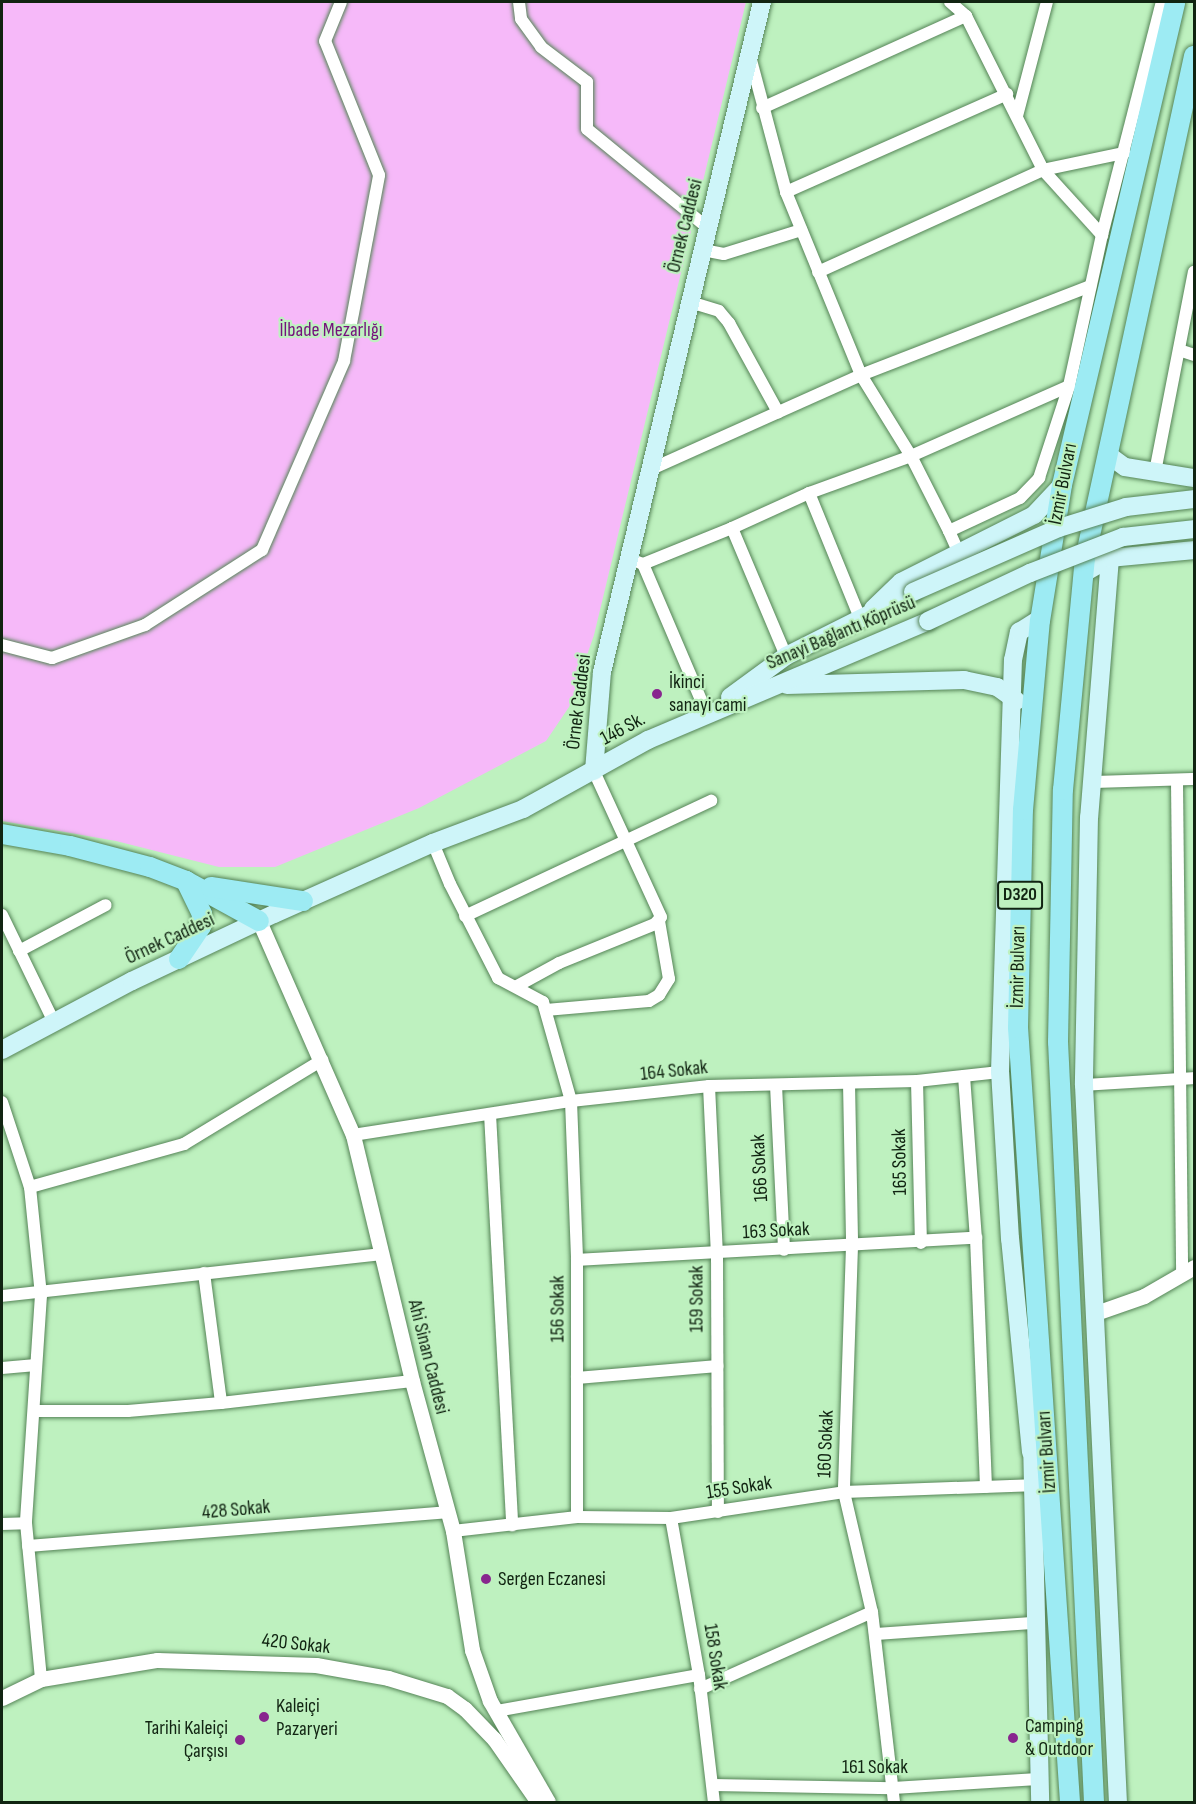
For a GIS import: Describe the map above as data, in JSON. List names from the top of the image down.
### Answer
{
  "streets": {
    "main road": [
      "Örnek Caddesi",
      "İzmir Bulvarı",
      "Sanayi Bağlantı Köprüsü",
      "146 Sk.",
      "D320"
    ],
    "street": [
      "164 Sokak",
      "165 Sokak",
      "166 Sokak",
      "163 Sokak",
      "159 Sokak",
      "156 Sokak",
      "Ahi Sinan Caddesi",
      "160 Sokak",
      "155 Sokak",
      "428 Sokak",
      "420 Sokak",
      "158 Sokak",
      "161 Sokak"
    ]
  },
  "crossings": [
    ["Örnek Caddesi", "146 Sk."],
    ["Örnek Caddesi", "Ahi Sinan Caddesi"],
    ["Sanayi Bağlantı Köprüsü", "146 Sk."],
    ["164 Sokak", "165 Sokak"],
    ["164 Sokak", "166 Sokak"],
    ["164 Sokak", "159 Sokak"],
    ["164 Sokak", "156 Sokak"],
    ["164 Sokak", "Ahi Sinan Caddesi"],
    ["164 Sokak", "160 Sokak"],
    ["165 Sokak", "163 Sokak"],
    ["166 Sokak", "163 Sokak"],
    ["163 Sokak", "159 Sokak"],
    ["163 Sokak", "156 Sokak"],
    ["163 Sokak", "160 Sokak"],
    ["159 Sokak", "155 Sokak"],
    ["156 Sokak", "155 Sokak"],
    ["Ahi Sinan Caddesi", "155 Sokak"],
    ["Ahi Sinan Caddesi", "428 Sokak"],
    ["160 Sokak", "155 Sokak"],
    ["160 Sokak", "161 Sokak"],
    ["155 Sokak", "158 Sokak"],
    ["158 Sokak", "161 Sokak"]
  ],
  "parks": ["İlbade Mezarlığı"],
  "places": [
    "İkinci sanayi cami",
    "Sergen Eczanesi",
    "Kaleiçi Pazaryeri",
    "Camping & Outdoor",
    "Tarihi Kaleiçi Çarşısı"
  ]
}
